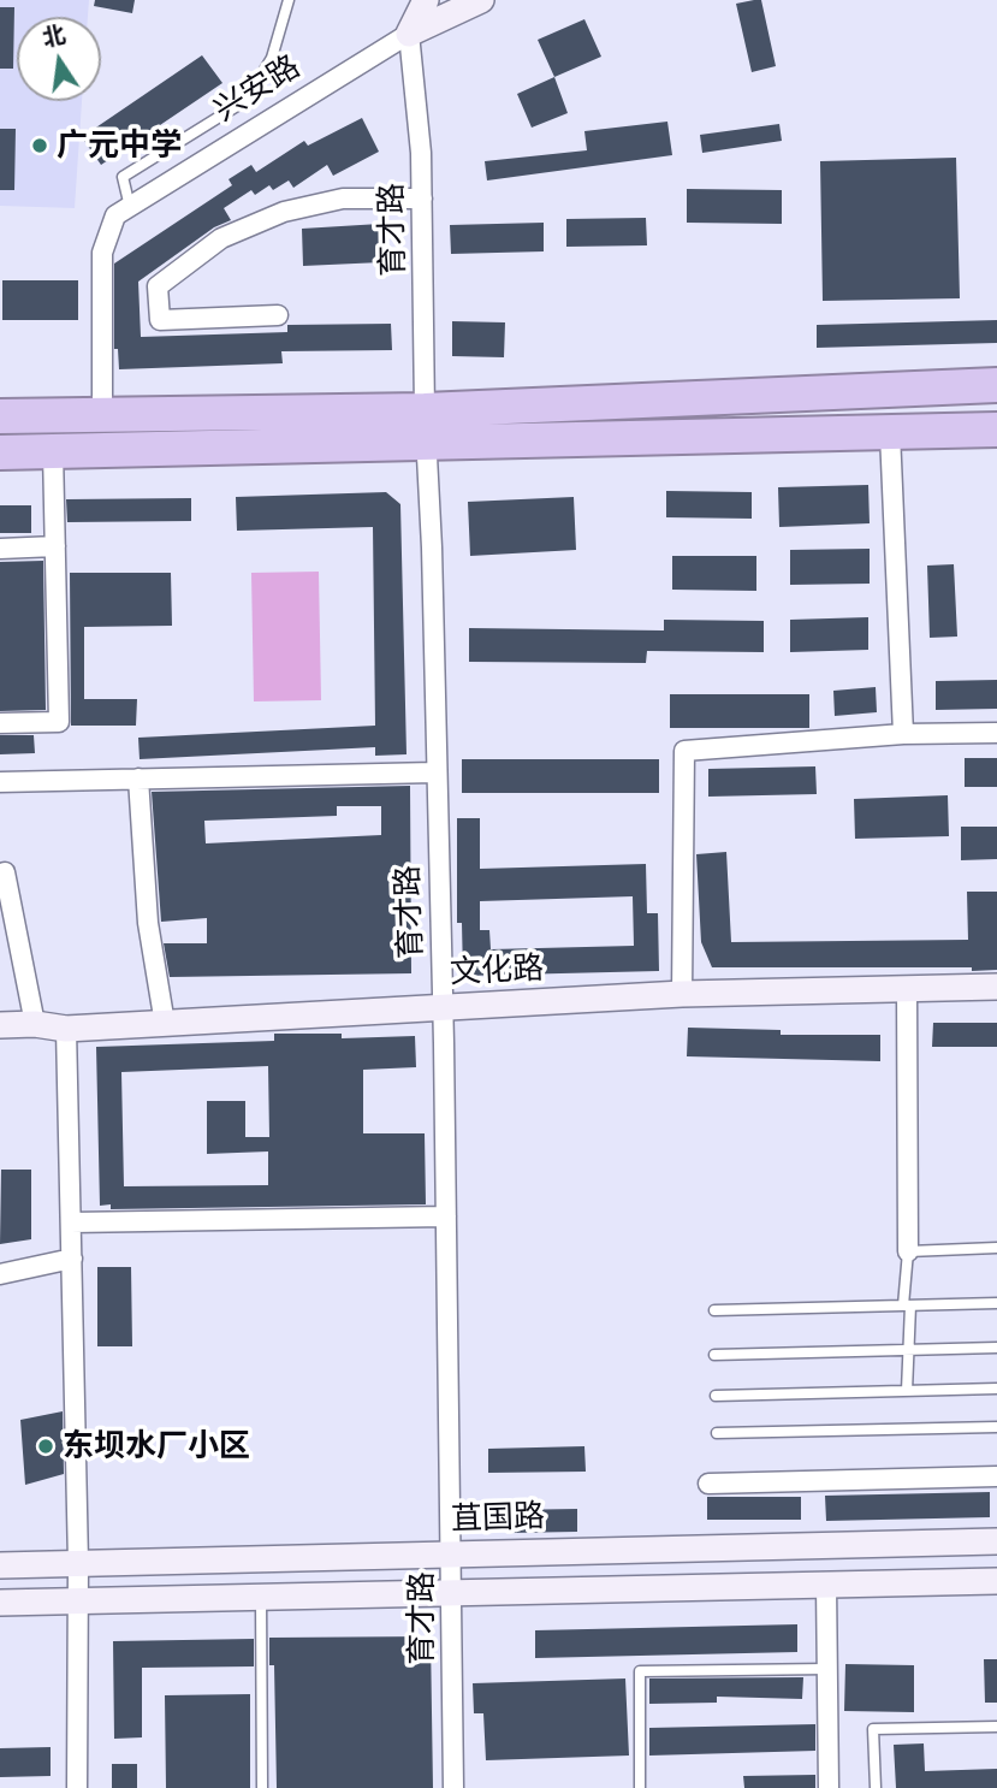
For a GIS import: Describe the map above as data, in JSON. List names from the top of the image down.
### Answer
{
  "streets": {
    "main road": ["兴安路", "文化路", "苴国路"],
    "street": ["育才路"]
  },
  "crossings": [
    ["兴安路", "育才路"],
    ["育才路", "文化路"],
    ["育才路", "苴国路"]
  ],
  "places": ["广元中学", "东坝水厂小区"],
  "north": "top"
}
